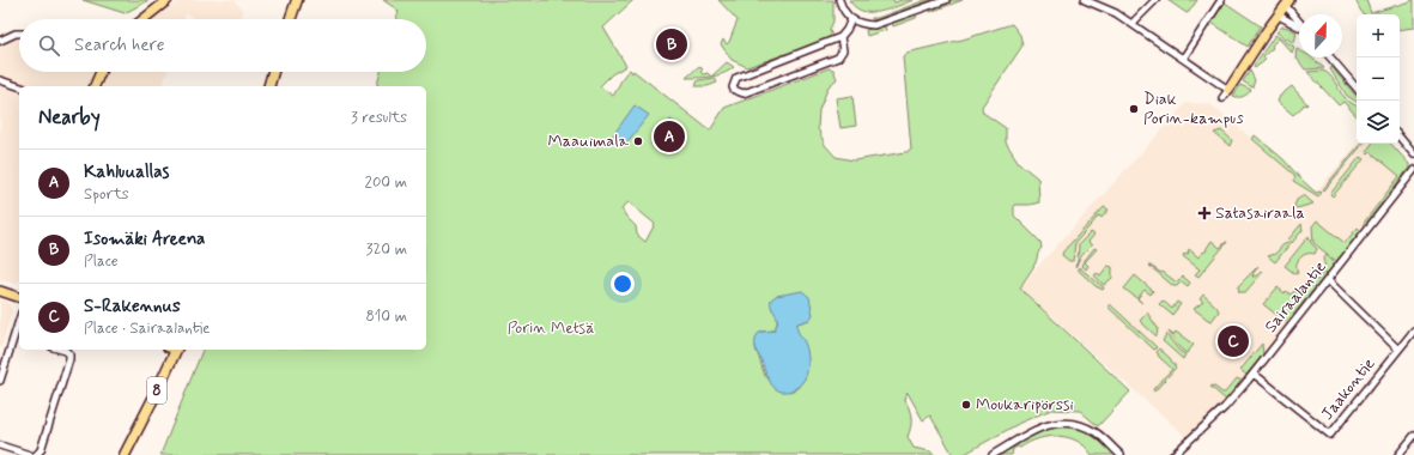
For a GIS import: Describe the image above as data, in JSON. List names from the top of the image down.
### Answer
{
  "streets": {
    "highway": ["8"],
    "street": ["Sairaalantie", "Jaakontie"]
  },
  "crossings": [
    ["Sairaalantie", "Jaakontie"]
  ],
  "parks": ["Porin Metsä"],
  "places": {
    "other": ["Diak Porin-kampus", "Maauimala", "Moukaripörssi"],
    "health": ["Satasairaala"]
  },
  "north": "top",
  "page": {
    "map_buttons": ["+", "−"],
    "search": "Search here",
    "pins": ["B", "A", "C"],
    "heading": ["Nearby", "3 results"],
    "list": [
      {
        "mark": "A",
        "name": "Kahluuallas",
        "note": "Sports",
        "value": "200 m"
      },
      {
        "mark": "B",
        "name": "Isomäki Areena",
        "note": "Place",
        "value": "320 m"
      },
      {
        "mark": "C",
        "name": "S-Rakennus",
        "note": "Place · Sairaalantie",
        "value": "810 m"
      }
    ]
  }
}
